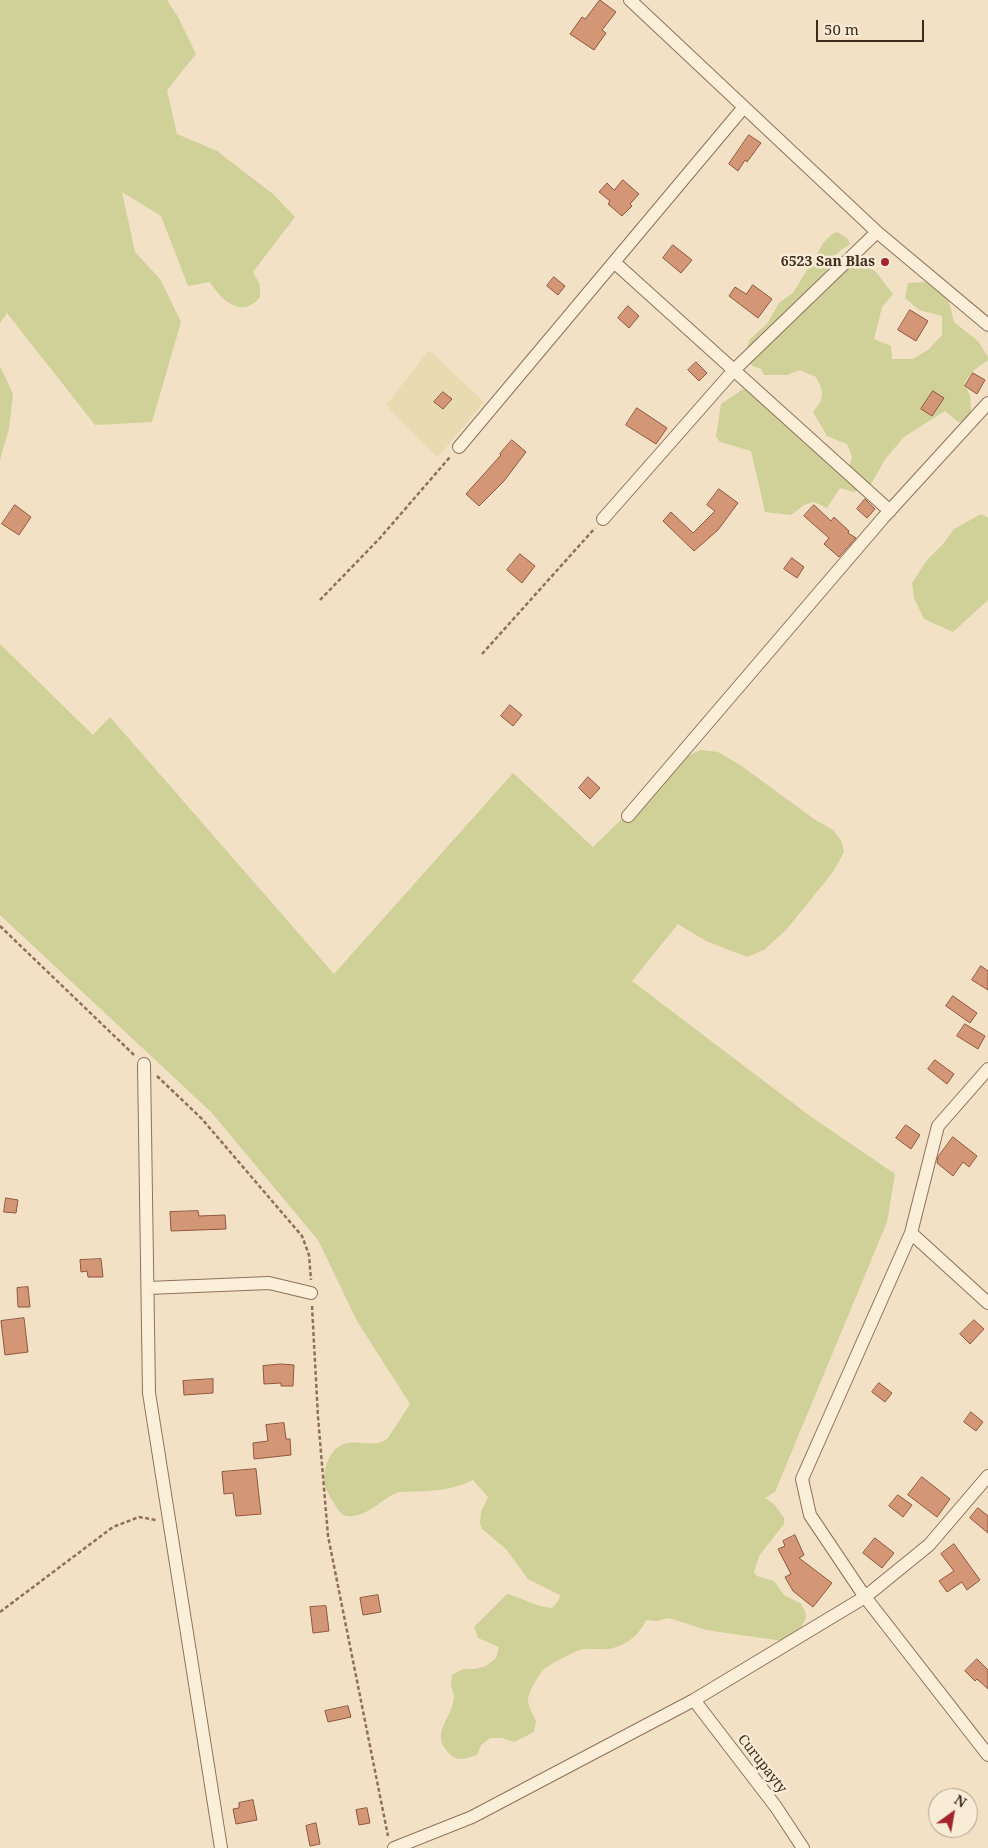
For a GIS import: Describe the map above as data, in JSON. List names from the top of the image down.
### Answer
{
  "streets": {
    "street": ["Curupayty"]
  },
  "places": ["6523 San Blas"],
  "scale_bar": "50 m",
  "north": "top right"
}
